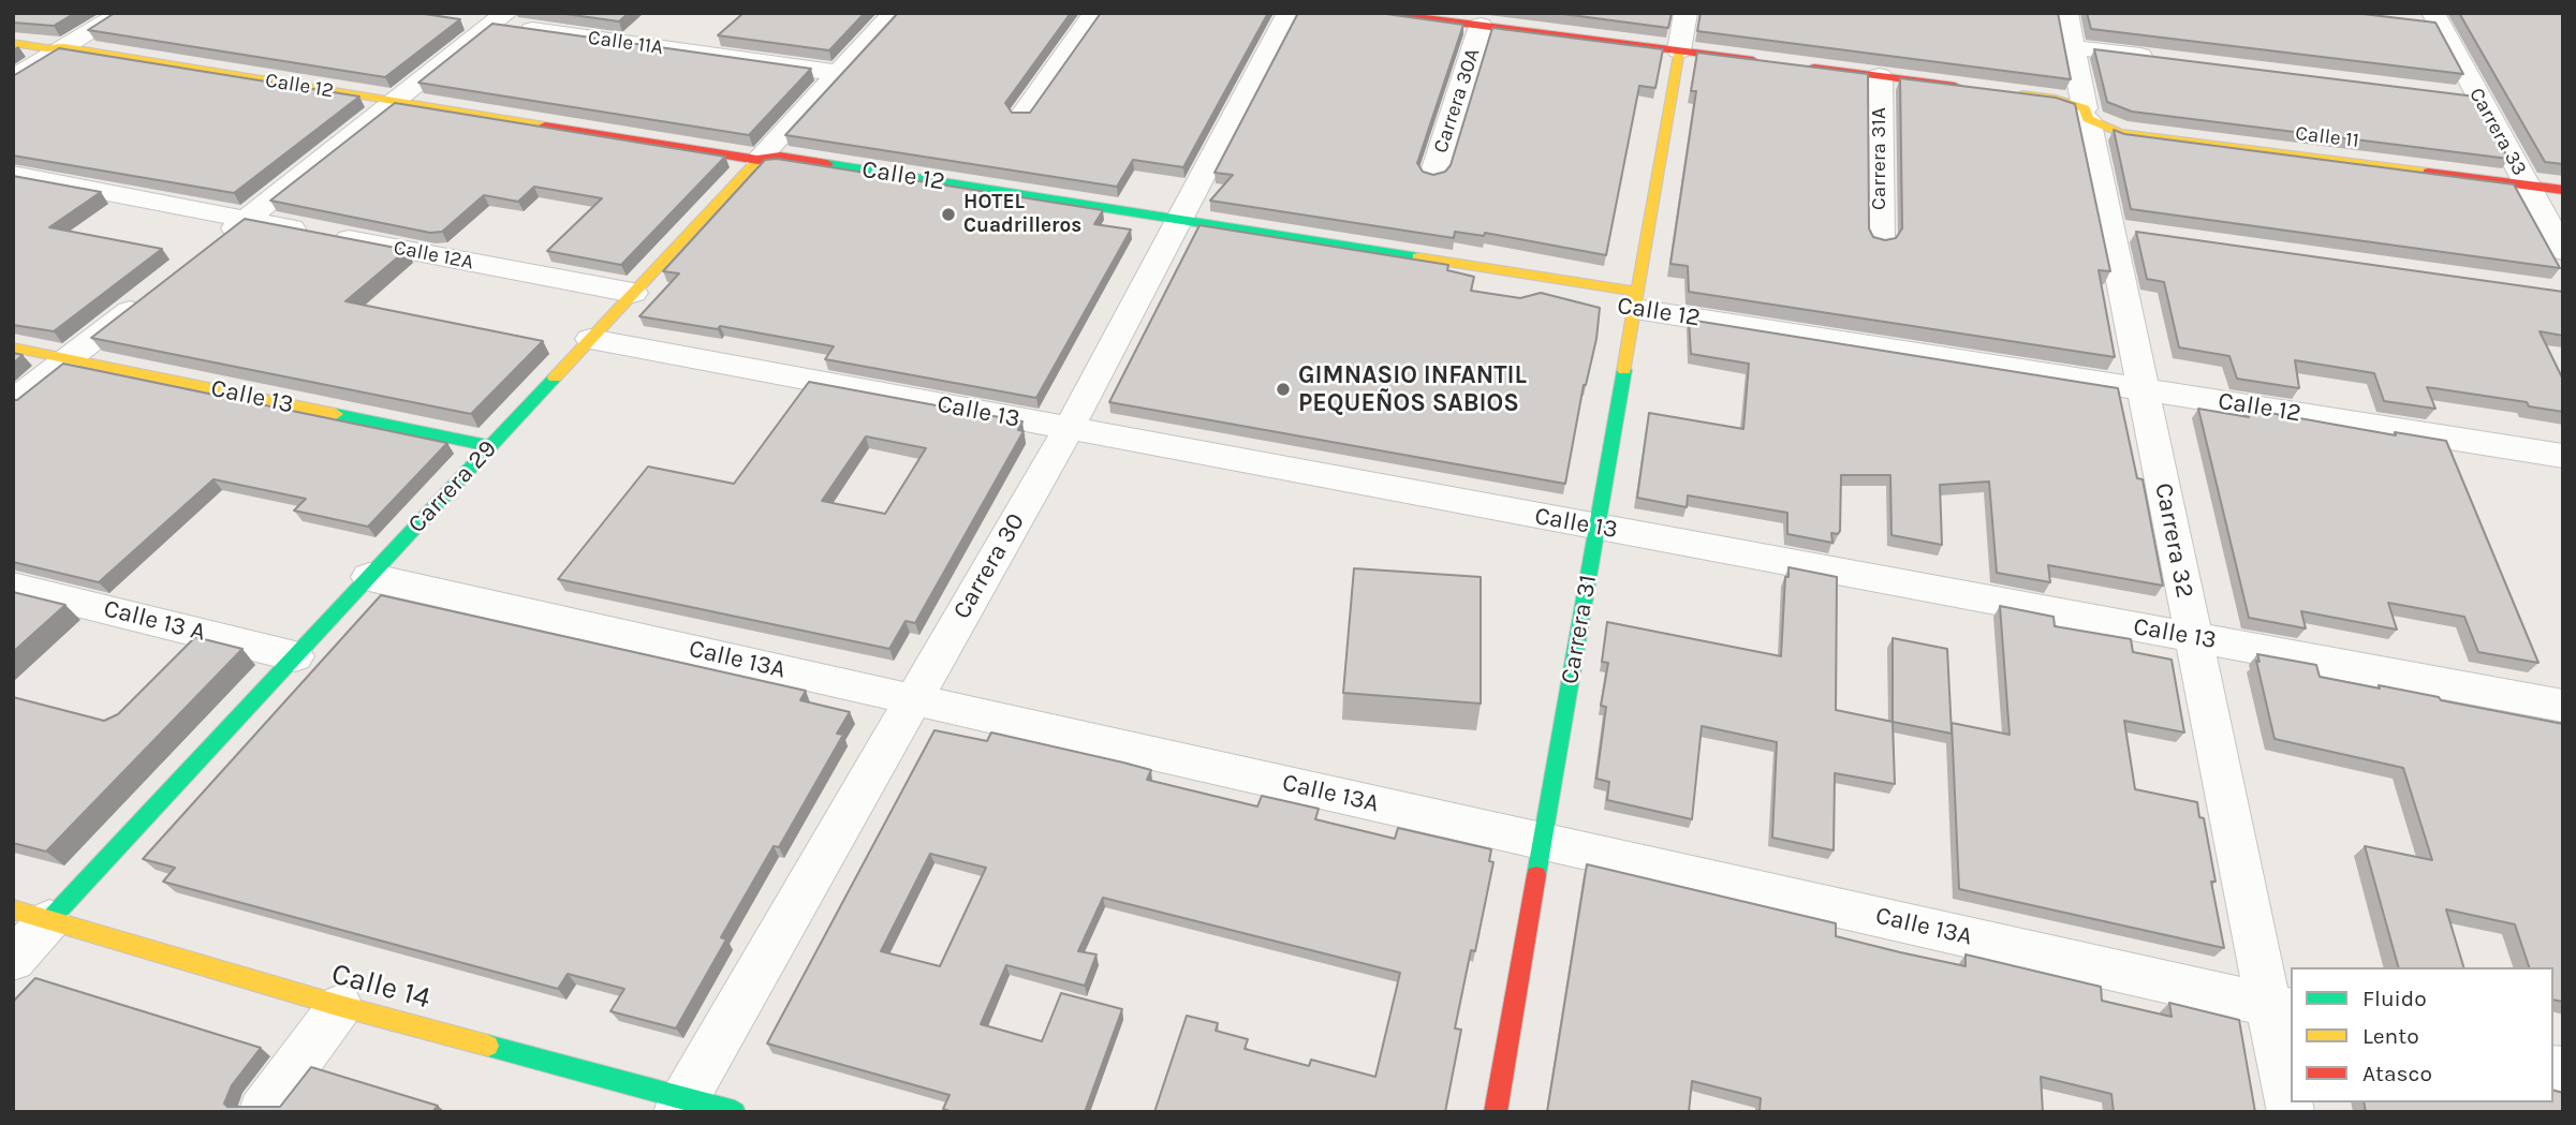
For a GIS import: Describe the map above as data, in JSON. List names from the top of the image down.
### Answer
{
  "streets": {
    "street": [
      "Calle 11A",
      "Calle 12",
      "Carrera 30A",
      "Carrera 33",
      "Calle 11",
      "Carrera 31A",
      "Calle 12A",
      "Calle 13",
      "Carrera 29",
      "Carrera 32",
      "Carrera 30",
      "Calle 13 A",
      "Carrera 31",
      "Calle 13A",
      "Calle 14"
    ]
  },
  "crossings": [
    ["Calle 11A", "Carrera 29"],
    ["Calle 12", "Carrera 29"],
    ["Calle 12", "Carrera 32"],
    ["Calle 12", "Carrera 30"],
    ["Calle 12", "Carrera 31"],
    ["Carrera 33", "Calle 11"],
    ["Calle 11", "Carrera 32"],
    ["Calle 12A", "Carrera 29"],
    ["Calle 13", "Carrera 29"],
    ["Calle 13", "Carrera 32"],
    ["Calle 13", "Carrera 30"],
    ["Calle 13", "Carrera 31"],
    ["Carrera 29", "Calle 13 A"],
    ["Carrera 29", "Calle 13A"],
    ["Carrera 29", "Calle 14"],
    ["Carrera 32", "Calle 13A"],
    ["Carrera 30", "Calle 13A"],
    ["Carrera 30", "Calle 14"],
    ["Carrera 31", "Calle 13A"]
  ],
  "places": ["HOTEL Cuadrilleros", "GIMNASIO INFANTIL PEQUEÑOS SABIOS"],
  "legend": ["Fluido", "Lento", "Atasco"]
}
